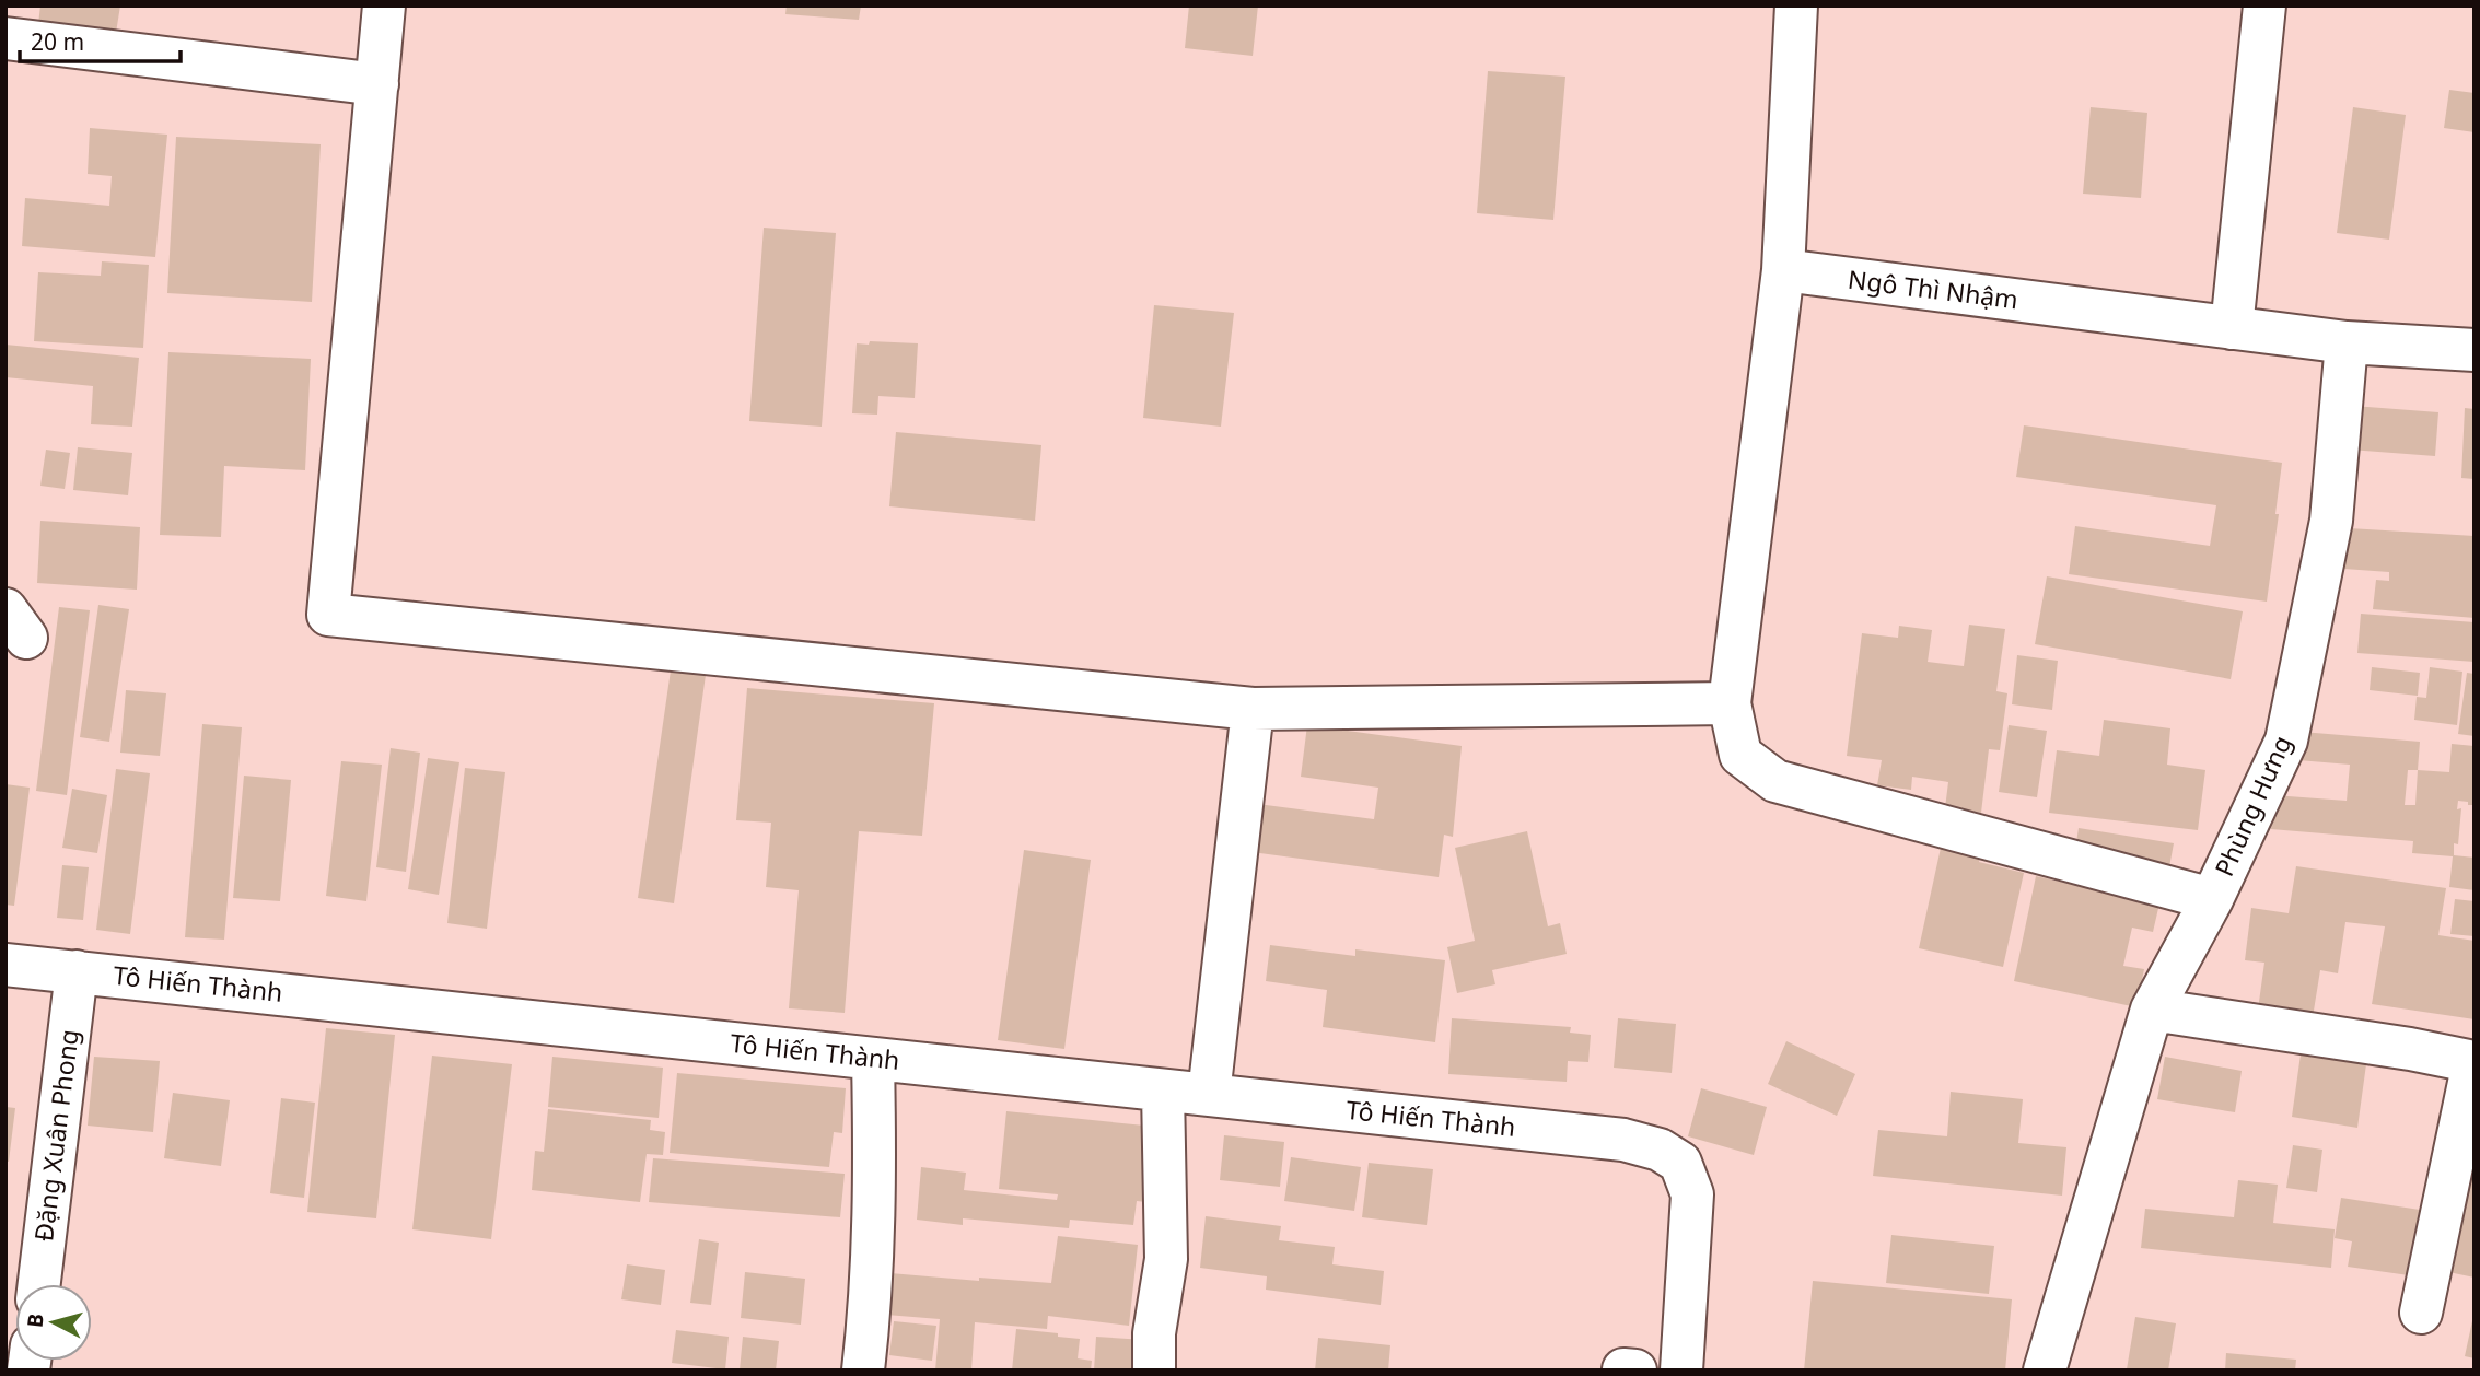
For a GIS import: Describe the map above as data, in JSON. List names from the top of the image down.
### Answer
{
  "streets": {
    "street": [
      "Ngô Thì Nhậm",
      "Phùng Hưng",
      "Tô Hiến Thành",
      "Đặng Xuân Phong"
    ]
  },
  "crossings": [
    ["Ngô Thì Nhậm", "Phùng Hưng"],
    ["Tô Hiến Thành", "Đặng Xuân Phong"]
  ],
  "scale_bar": "20 m",
  "north": "left"
}
